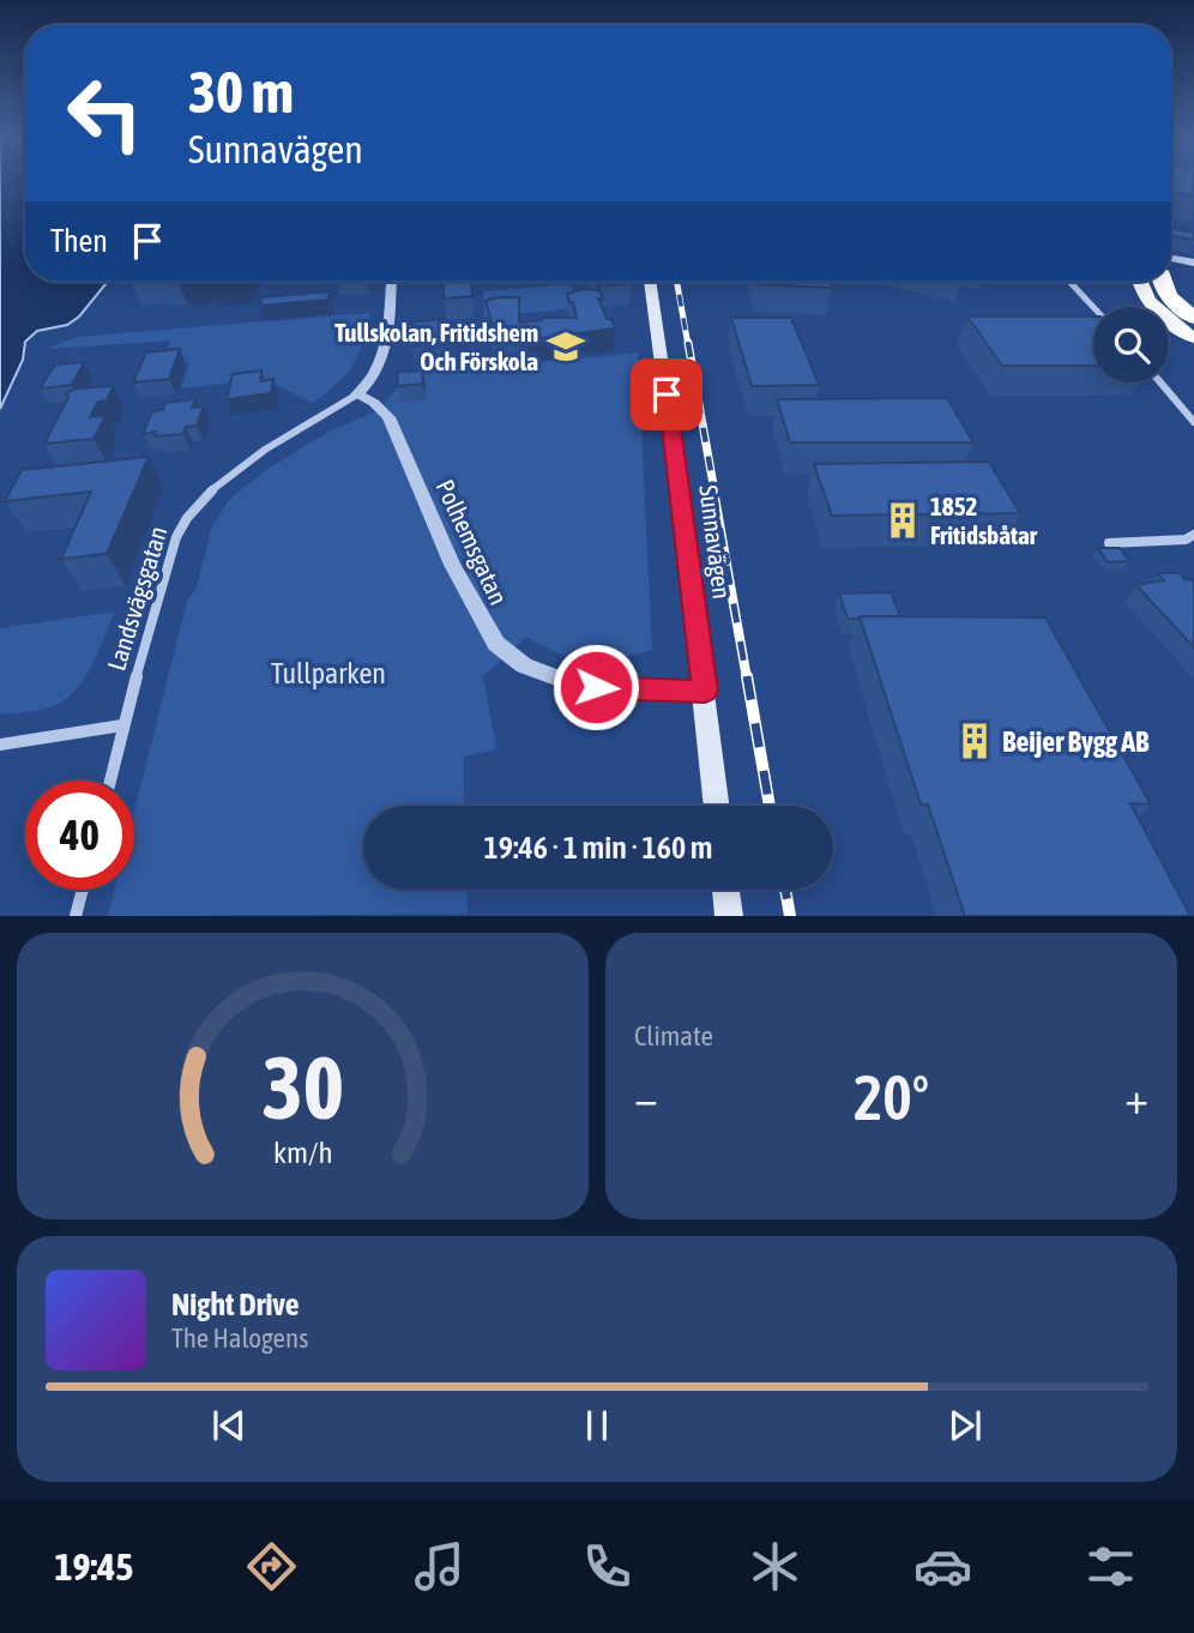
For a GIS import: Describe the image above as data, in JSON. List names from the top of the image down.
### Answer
{
  "streets": {
    "main road": ["Sunnavägen"],
    "street": ["Polhemsgatan", "Landsvägsgatan"]
  },
  "crossings": [
    ["Polhemsgatan", "Sunnavägen"],
    ["Polhemsgatan", "Landsvägsgatan"]
  ],
  "parks": ["Tullparken"],
  "places": {
    "school or university": ["Tullskolan, Fritidshem Och Förskola"],
    "building": ["1852 Fritidsbåtar", "Beijer Bygg AB"]
  },
  "page": {
    "turn": ["30 m", "Sunnavägen"],
    "then": "Then",
    "limit": "40",
    "trip": "19:46 · 1 min · 160 m",
    "tile": "Climate",
    "heat": ["−", "20°", "+"],
    "song": ["Night Drive", "The Halogens"],
    "tabs": "19:45",
    "gauge": ["30", "km/h"]
  }
}
